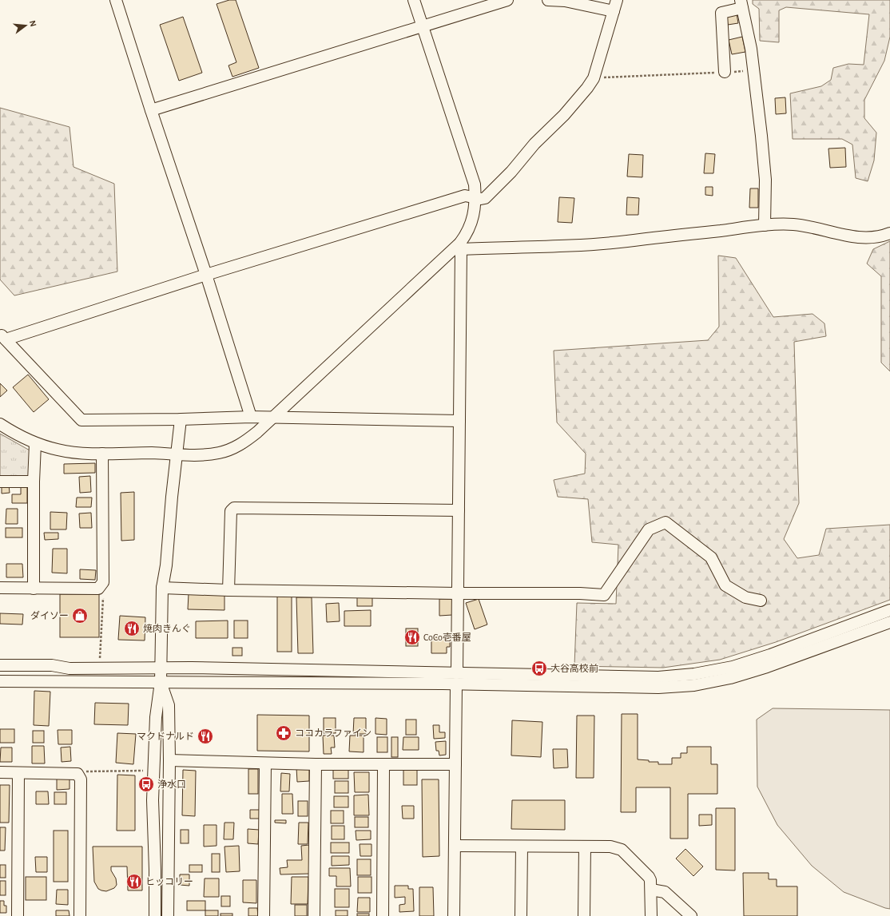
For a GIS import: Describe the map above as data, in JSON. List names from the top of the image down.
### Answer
{
  "places": {
    "shop": ["ダイソー"],
    "restaurant": [
      "焼肉きんぐ",
      "CoCo壱番屋",
      "マクドナルド",
      "ヒッコリー"
    ],
    "bus stop": ["大谷高校前", "浄水口"],
    "pharmacy": ["ココカラファイン"]
  },
  "north": "right"
}
